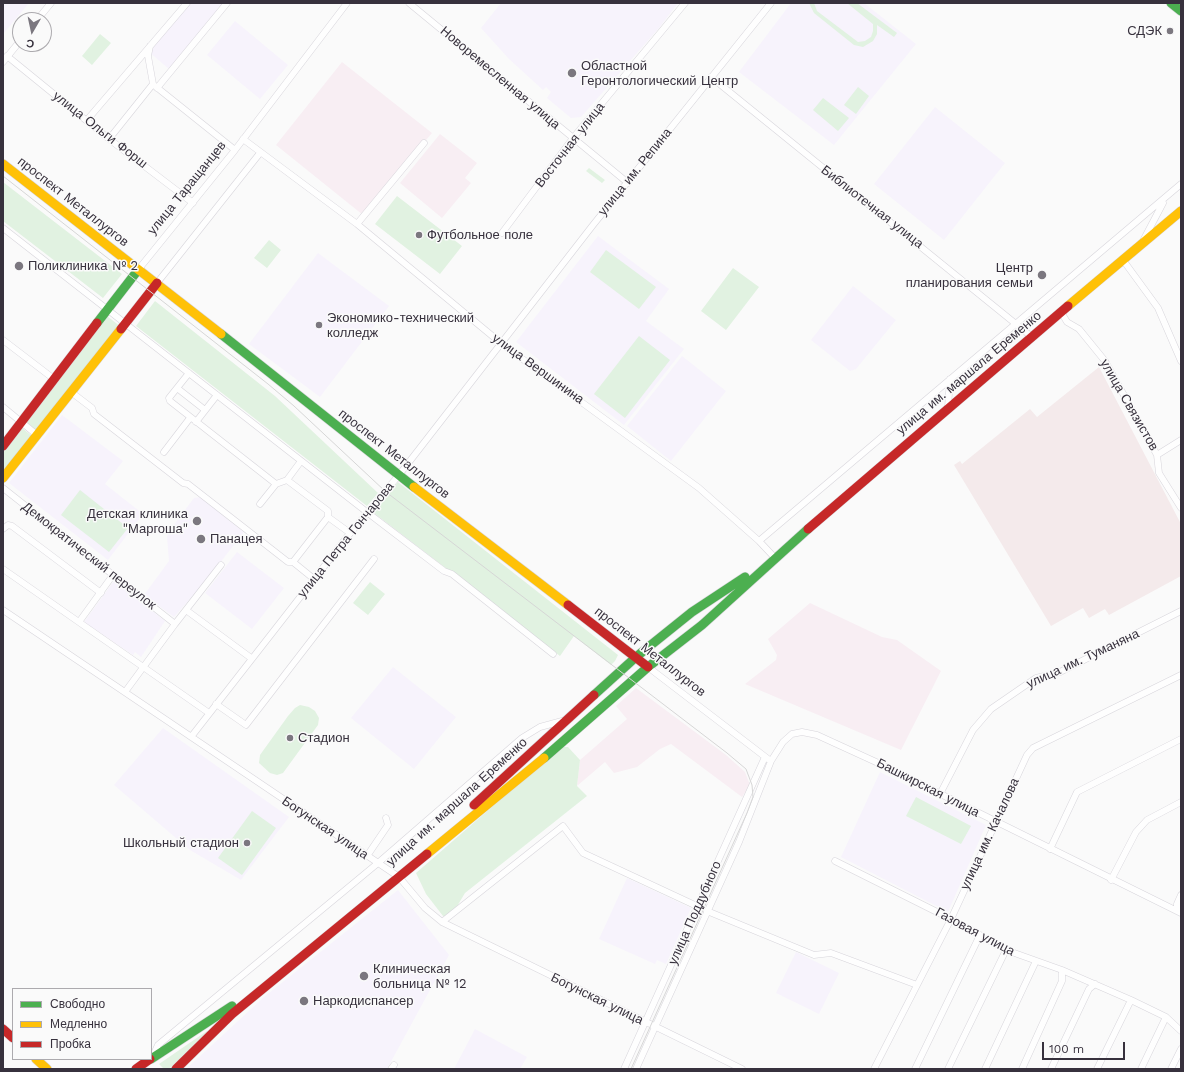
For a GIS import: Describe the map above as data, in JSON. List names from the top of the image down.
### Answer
{
  "streets": {
    "main road": ["улица Таращанцев", "проспект Металлургов", "улица им. маршала Еременко"],
    "street": [
      "Новоремесленная улица",
      "улица Ольги Форш",
      "Восточная улица",
      "улица им. Репина",
      "Библиотечная улица",
      "улица Вершинина",
      "улица Связистов",
      "улица Петра Гончарова",
      "Демократический переулок",
      "улица им. Туманяна",
      "Башкирская улица",
      "Богунская улица",
      "улица им. Качалова",
      "улица Поддубного",
      "Газовая улица"
    ]
  },
  "crossings": [
    ["Новоремесленная улица", "Восточная улица"],
    ["Новоремесленная улица", "улица им. Репина"],
    ["улица Ольги Форш", "улица Таращанцев"],
    ["улица им. Репина", "Библиотечная улица"],
    ["улица им. Репина", "улица Вершинина"],
    ["улица им. Репина", "улица Петра Гончарова"],
    ["улица Таращанцев", "проспект Металлургов"],
    ["улица Таращанцев", "улица Вершинина"],
    ["проспект Металлургов", "улица им. маршала Еременко"],
    ["проспект Металлургов", "улица Петра Гончарова"],
    ["проспект Металлургов", "Башкирская улица"],
    ["проспект Металлургов", "улица Поддубного"],
    ["Библиотечная улица", "улица им. маршала Еременко"],
    ["улица Вершинина", "улица им. маршала Еременко"],
    ["улица Вершинина", "улица Петра Гончарова"],
    ["улица им. маршала Еременко", "улица Связистов"],
    ["улица им. маршала Еременко", "Богунская улица"],
    ["улица Петра Гончарова", "Богунская улица"],
    ["улица им. Туманяна", "Башкирская улица"],
    ["Башкирская улица", "улица им. Качалова"],
    ["Башкирская улица", "улица Поддубного"],
    ["Богунская улица", "улица Поддубного"],
    ["улица им. Качалова", "Газовая улица"]
  ],
  "places": [
    "СДЭК",
    "Областной Геронтологический Центр",
    "Футбольное поле",
    "Поликлиника № 2",
    "Центр планирования семьи",
    "Экономико-технический колледж",
    "Детская клиника \"Маргоша\"",
    "Панацея",
    "Стадион",
    "Школьный стадион",
    "Клиническая больница № 12",
    "Наркодиспансер"
  ],
  "legend": ["Свободно", "Медленно", "Пробка"],
  "scale_bar": "100 m",
  "north": "bottom"
}
